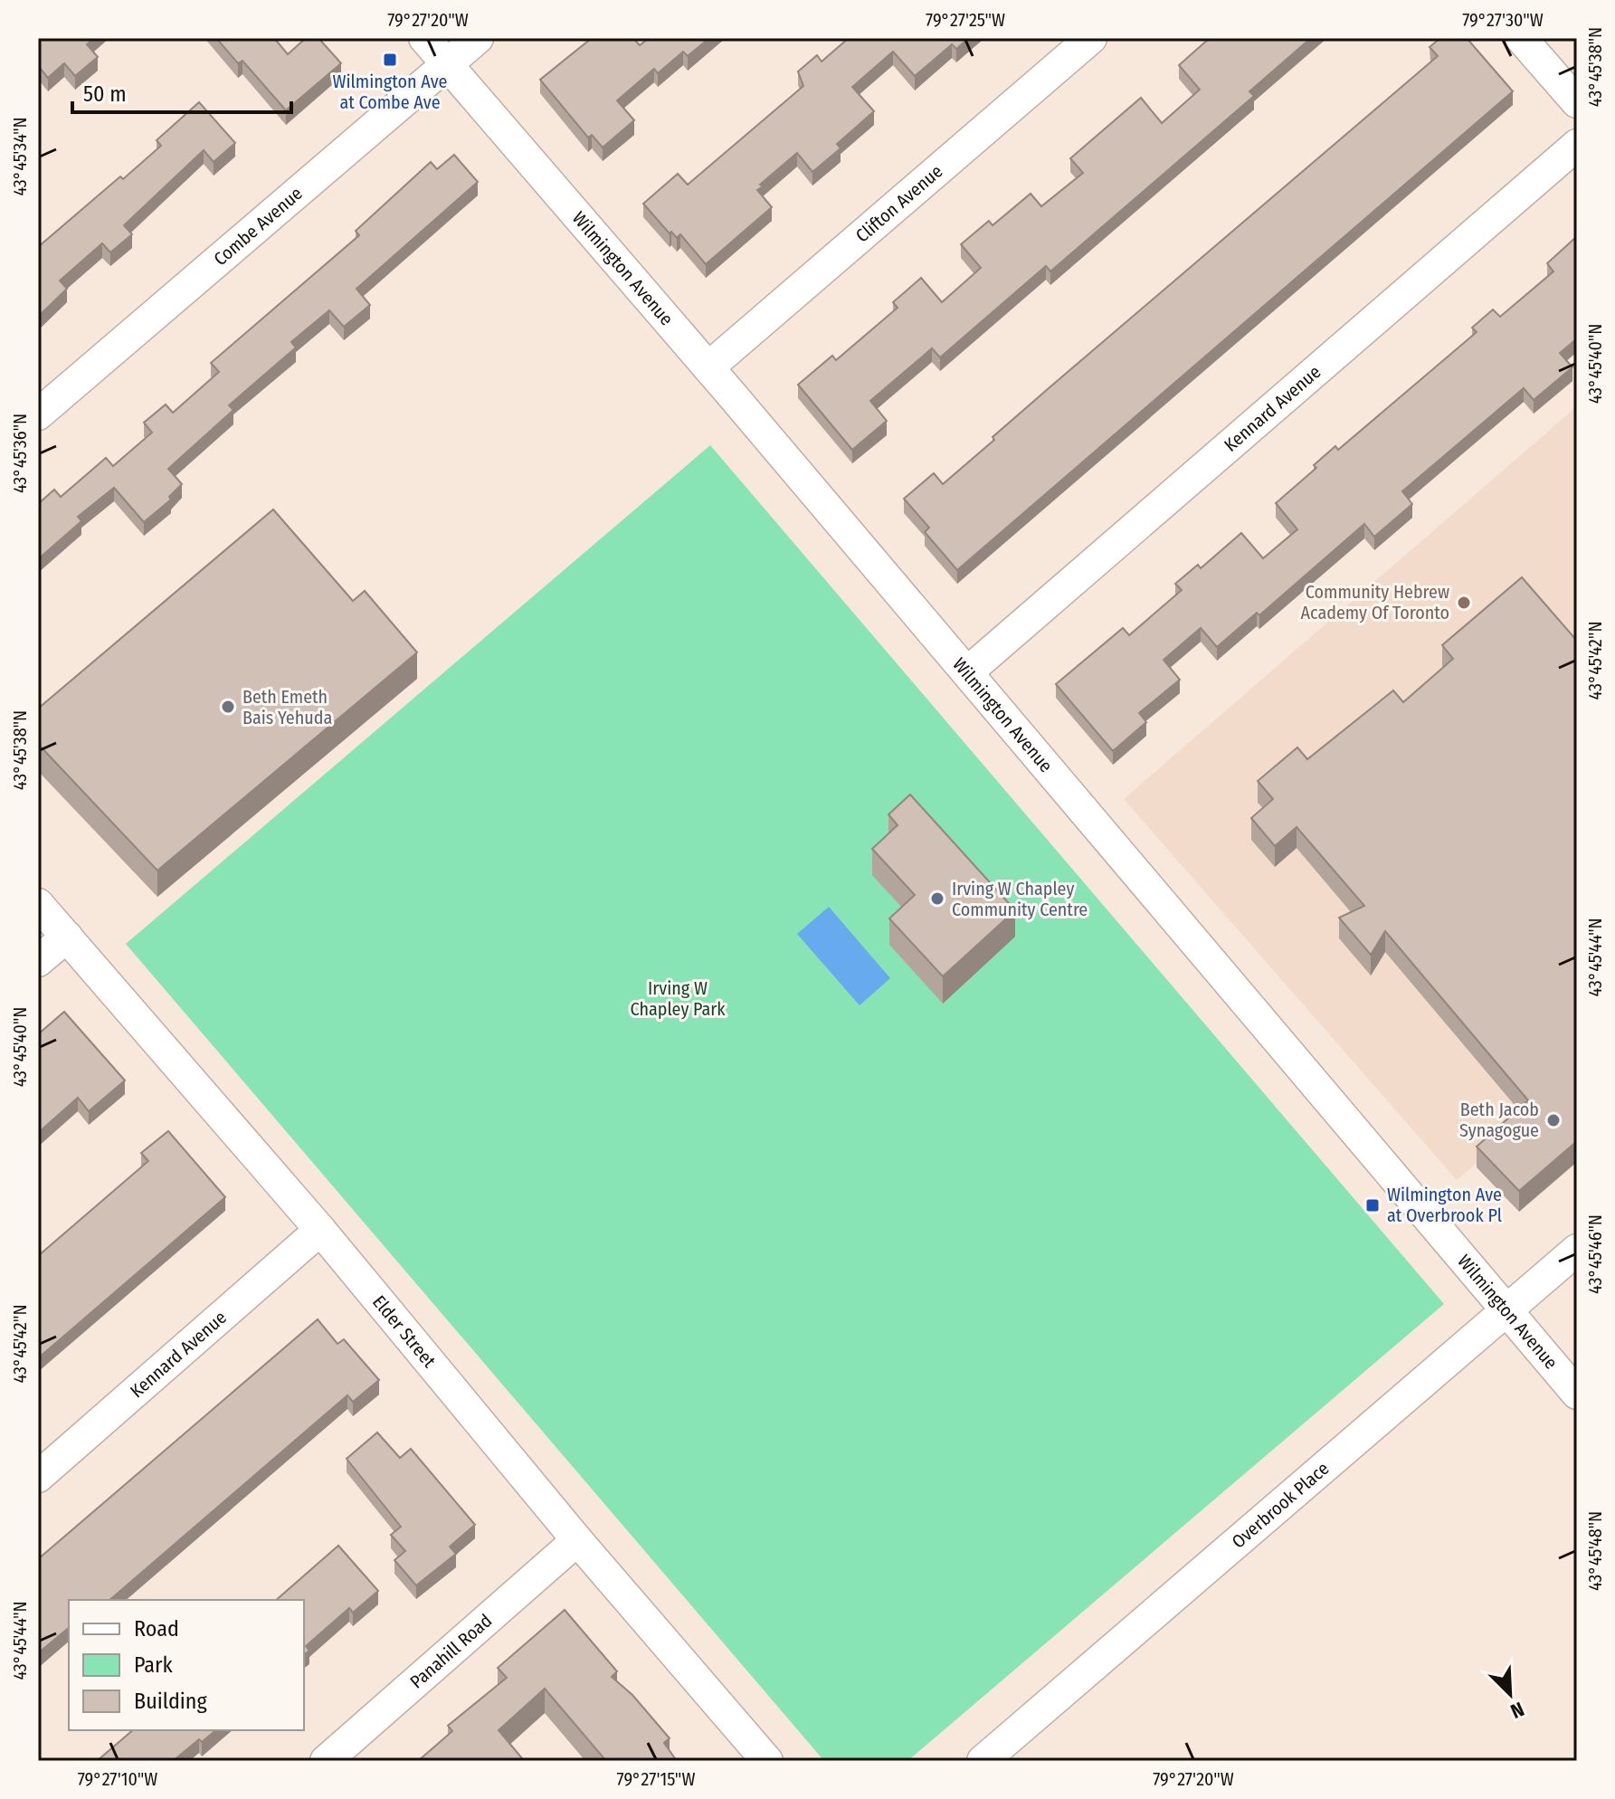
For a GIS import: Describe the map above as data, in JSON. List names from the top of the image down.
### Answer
{
  "streets": {
    "street": [
      "Clifton Avenue",
      "Combe Avenue",
      "Wilmington Avenue",
      "Kennard Avenue",
      "Elder Street",
      "Overbrook Place",
      "Panahill Road"
    ]
  },
  "crossings": [
    ["Clifton Avenue", "Wilmington Avenue"],
    ["Combe Avenue", "Wilmington Avenue"],
    ["Wilmington Avenue", "Kennard Avenue"],
    ["Wilmington Avenue", "Overbrook Place"],
    ["Kennard Avenue", "Elder Street"],
    ["Elder Street", "Panahill Road"]
  ],
  "parks": ["Irving W Chapley Park"],
  "places": {
    "transit": ["Wilmington Ave at Combe Ave", "Wilmington Ave at Overbrook Pl"],
    "other": [
      "Community Hebrew Academy Of Toronto",
      "Beth Emeth Bais Yehuda",
      "Irving W Chapley Community Centre",
      "Beth Jacob Synagogue"
    ]
  },
  "legend": ["Road", "Park", "Building"],
  "scale_bar": "50 m",
  "north": "bottom right",
  "coordinates": [
    "79°27'20\"W",
    "79°27'25\"W",
    "79°27'30\"W",
    "43°45'38\"N",
    "43°45'34\"N",
    "43°45'40\"N",
    "43°45'36\"N",
    "43°45'42\"N",
    "43°45'44\"N",
    "43°45'46\"N",
    "43°45'48\"N",
    "79°27'10\"W",
    "79°27'15\"W"
  ]
}
